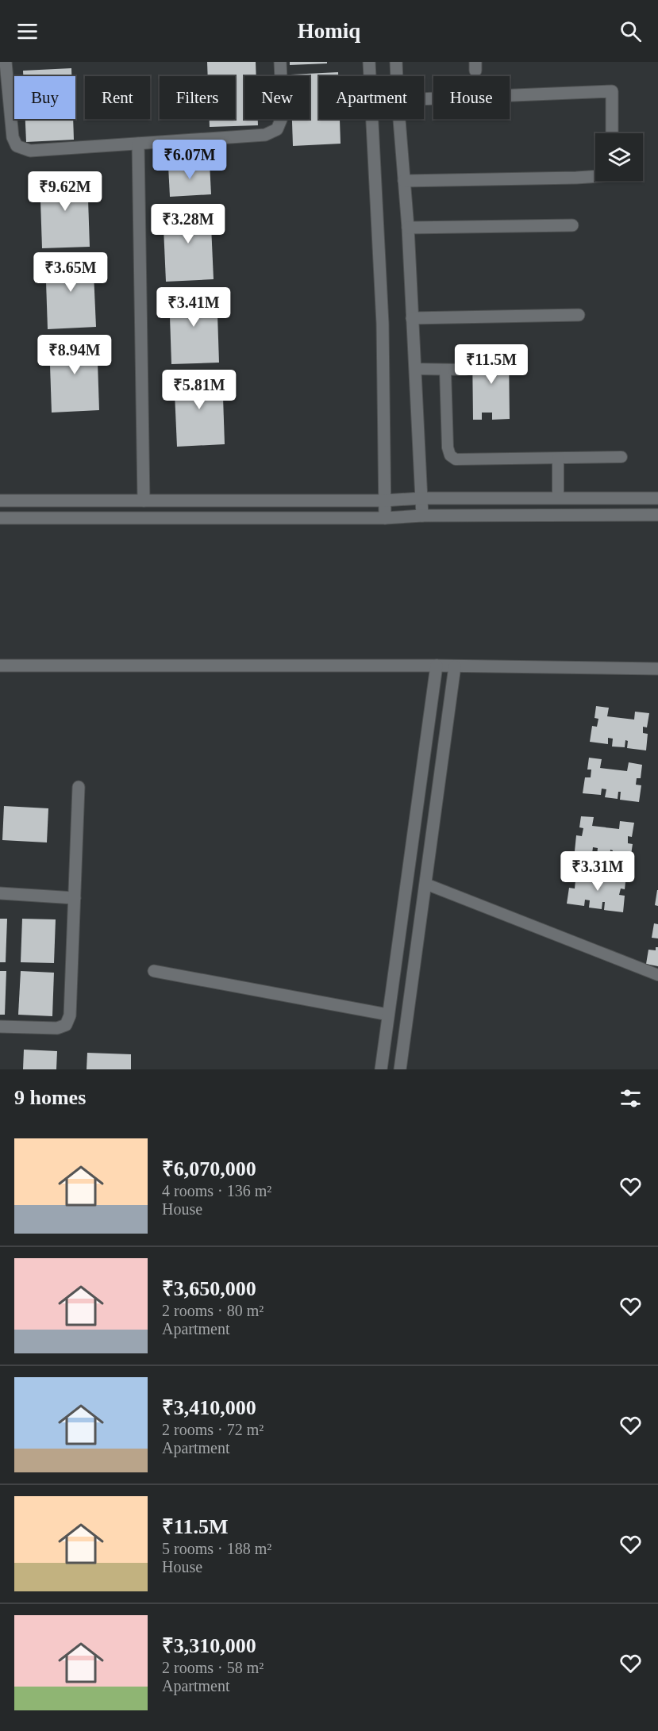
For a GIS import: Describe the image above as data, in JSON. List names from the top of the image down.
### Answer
{
  "page": {
    "header": "Homiq",
    "chip": [
      "Buy",
      "Rent",
      "Filters",
      "New",
      "Apartment",
      "House"
    ],
    "price": [
      "₹6.07M",
      "₹9.62M",
      "₹3.28M",
      "₹3.65M",
      "₹3.41M",
      "₹8.94M",
      "₹11.5M",
      "₹5.81M",
      "₹3.31M"
    ],
    "heading": "9 homes",
    "list": [
      {
        "name": "₹6,070,000",
        "note": "4 rooms · 136 m² · House"
      },
      {
        "name": "₹3,650,000",
        "note": "2 rooms · 80 m² · Apartment"
      },
      {
        "name": "₹3,410,000",
        "note": "2 rooms · 72 m² · Apartment"
      },
      {
        "name": "₹11.5M",
        "note": "5 rooms · 188 m² · House"
      },
      {
        "name": "₹3,310,000",
        "note": "2 rooms · 58 m² · Apartment"
      }
    ]
  }
}
